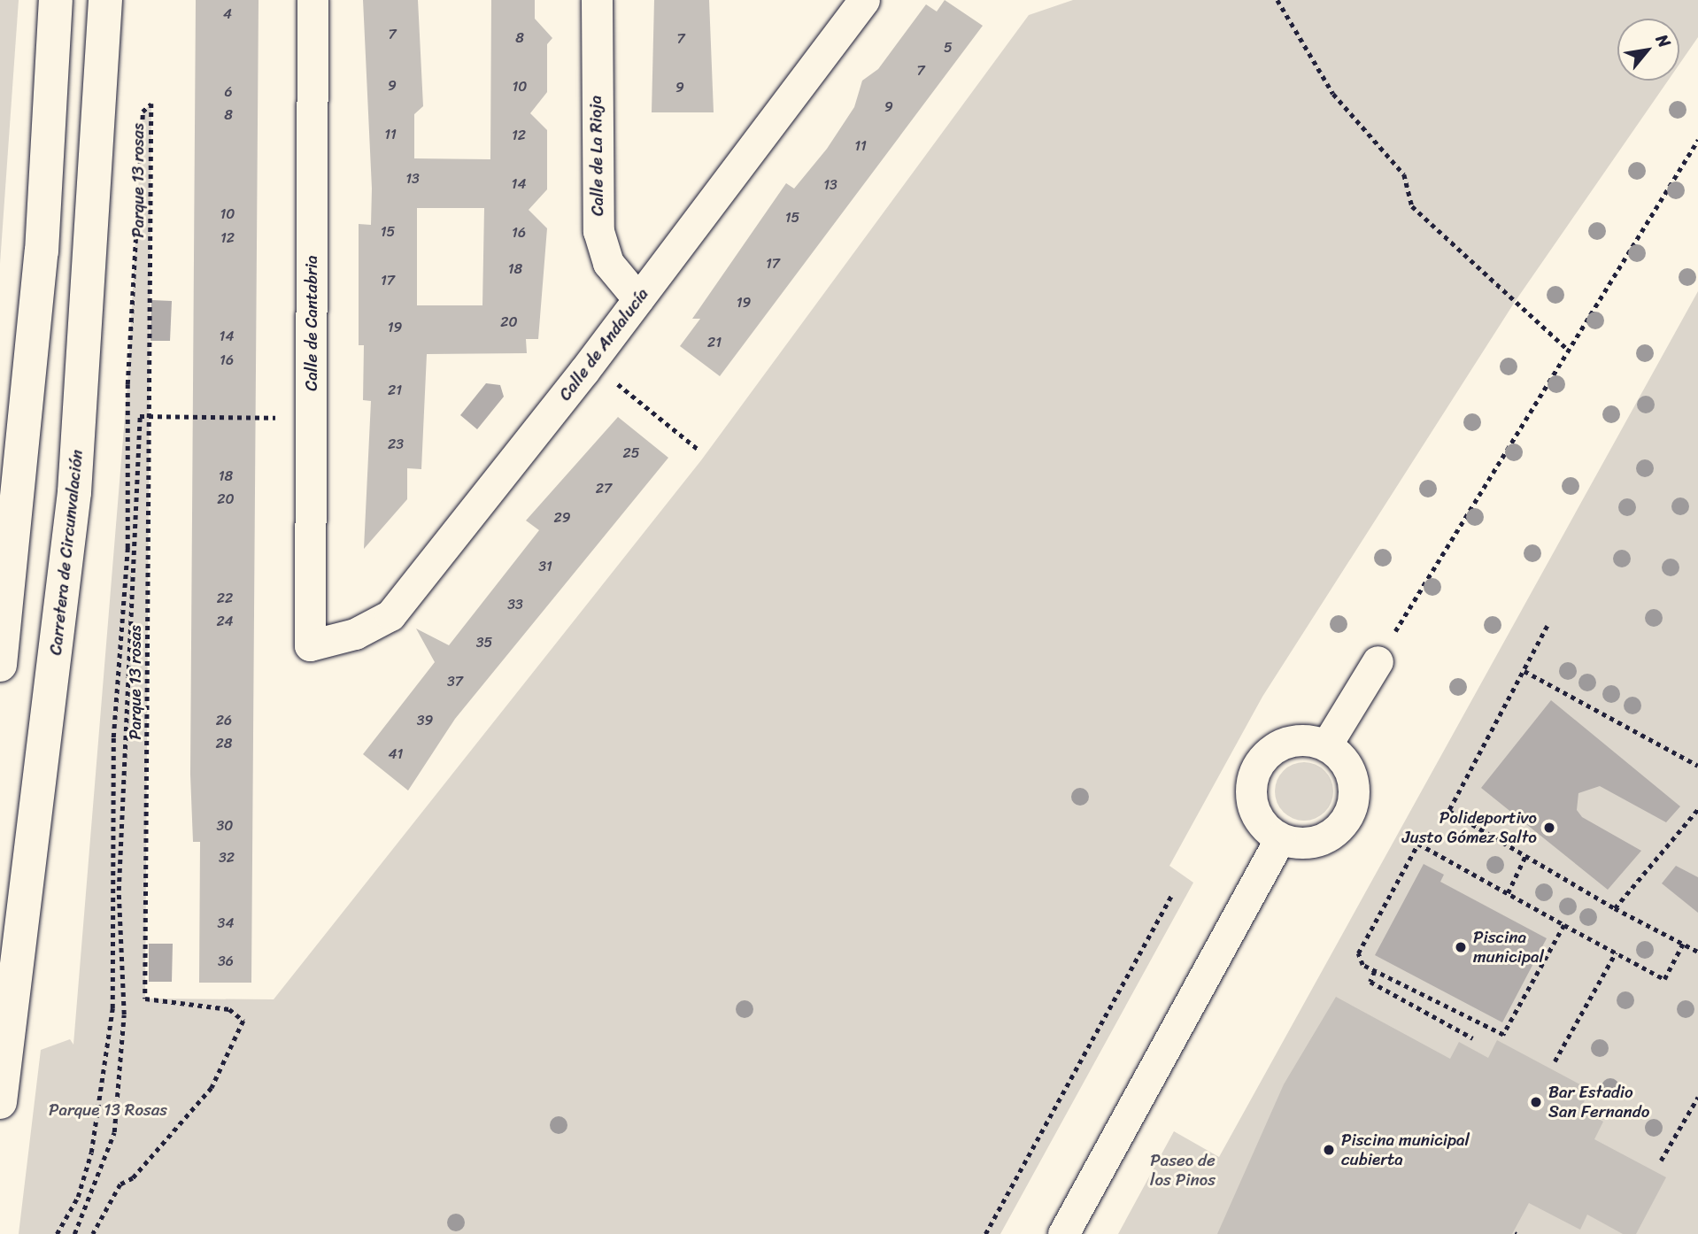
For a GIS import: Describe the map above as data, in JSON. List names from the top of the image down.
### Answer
{
  "streets": {
    "main road": ["Carretera de Circunvalación"],
    "street": ["Calle de La Rioja", "Calle de Cantabria", "Calle de Andalucía"],
    "path": ["Parque 13 rosas"]
  },
  "crossings": [
    ["Calle de La Rioja", "Calle de Andalucía"],
    ["Calle de Cantabria", "Calle de Andalucía"]
  ],
  "parks": ["Parque 13 Rosas", "Paseo de los Pinos"],
  "places": [
    "Polideportivo Justo Gómez Salto",
    "Piscina municipal",
    "Bar Estadio San Fernando",
    "Piscina municipal cubierta"
  ],
  "house_numbers": [
    "4",
    "7",
    "8",
    "7",
    "5",
    "7",
    "9",
    "10",
    "9",
    "6",
    "9",
    "8",
    "11",
    "12",
    "11",
    "13",
    "14",
    "13",
    "10",
    "15",
    "15",
    "16",
    "12",
    "17",
    "18",
    "17",
    "19",
    "20",
    "19",
    "14",
    "21",
    "16",
    "21",
    "23",
    "25",
    "18",
    "27",
    "20",
    "29",
    "31",
    "22",
    "33",
    "24",
    "35",
    "37",
    "26",
    "39",
    "28",
    "41",
    "30",
    "32",
    "34",
    "36"
  ],
  "north": "top right"
}
